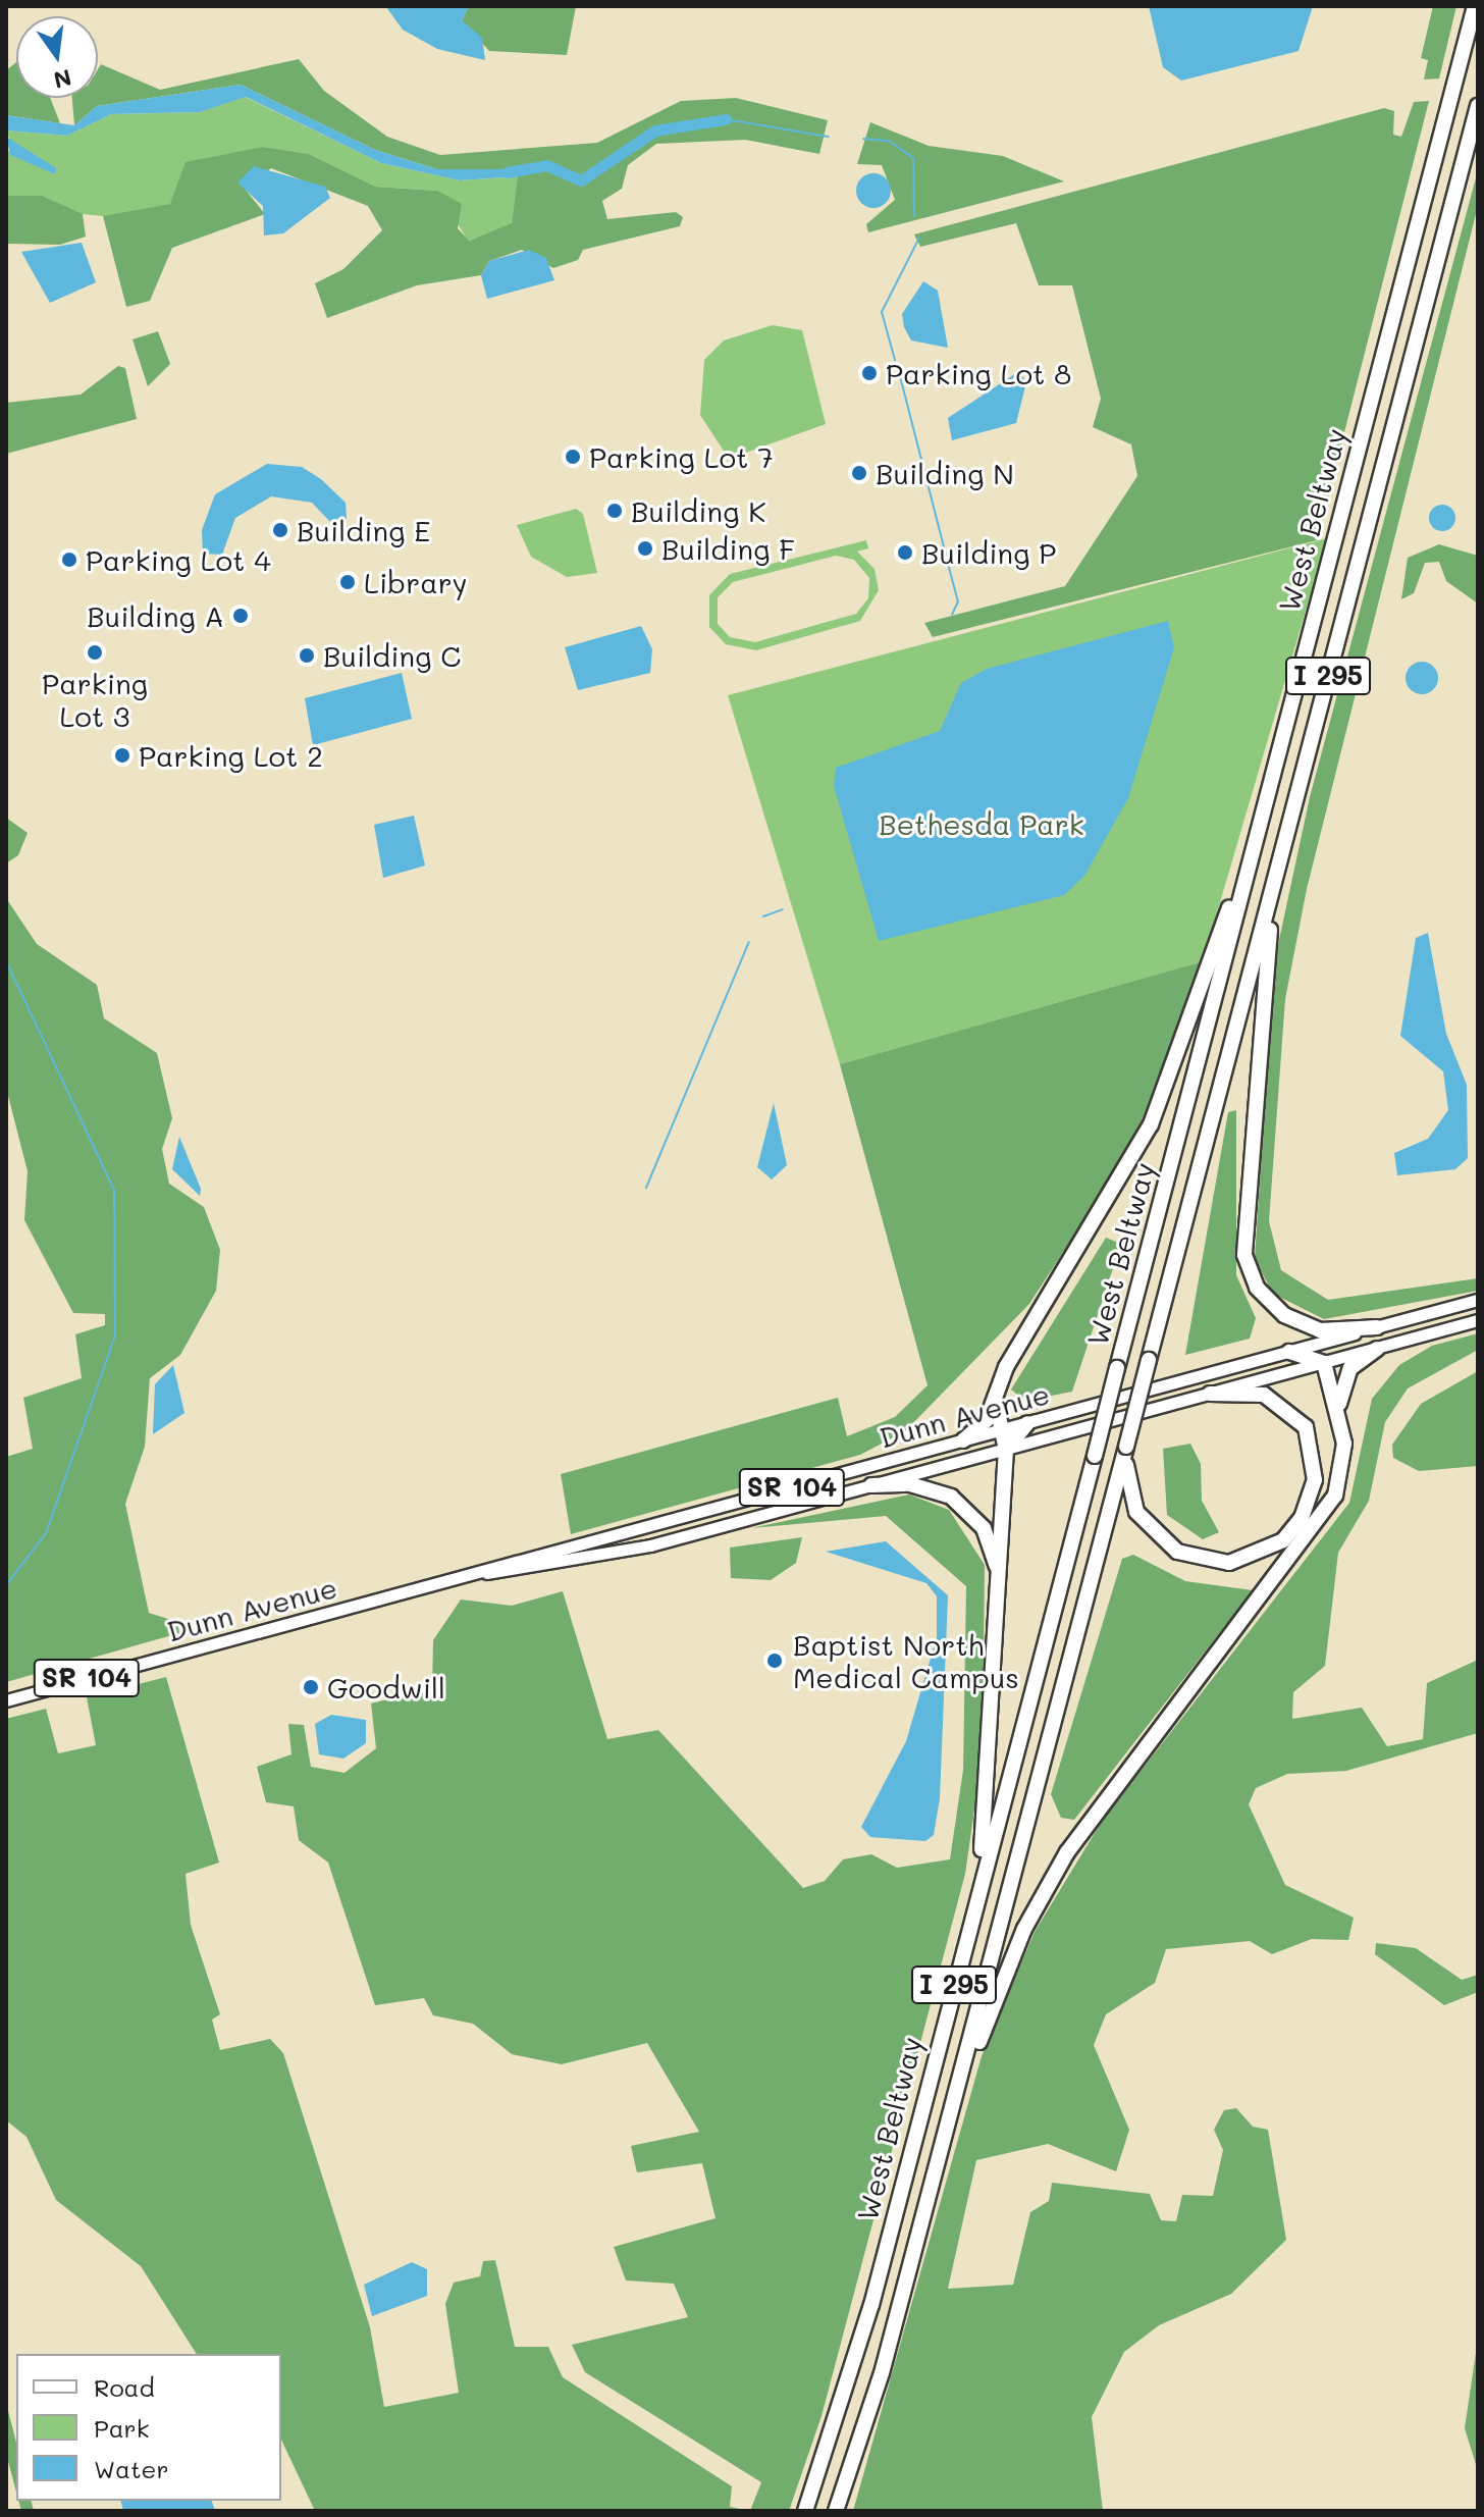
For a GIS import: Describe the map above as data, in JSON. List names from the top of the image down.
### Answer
{
  "streets": {
    "highway": ["West Beltway", "I 295"],
    "main road": ["Dunn Avenue", "SR 104"]
  },
  "parks": ["Bethesda Park"],
  "places": [
    "Parking Lot 8",
    "Parking Lot 7",
    "Building N",
    "Building K",
    "Building E",
    "Building F",
    "Building P",
    "Parking Lot 4",
    "Library",
    "Building A",
    "Parking Lot 3",
    "Building C",
    "Parking Lot 2",
    "Baptist North Medical Campus",
    "Goodwill"
  ],
  "legend": ["Road", "Park", "Water"],
  "north": "bottom"
}
